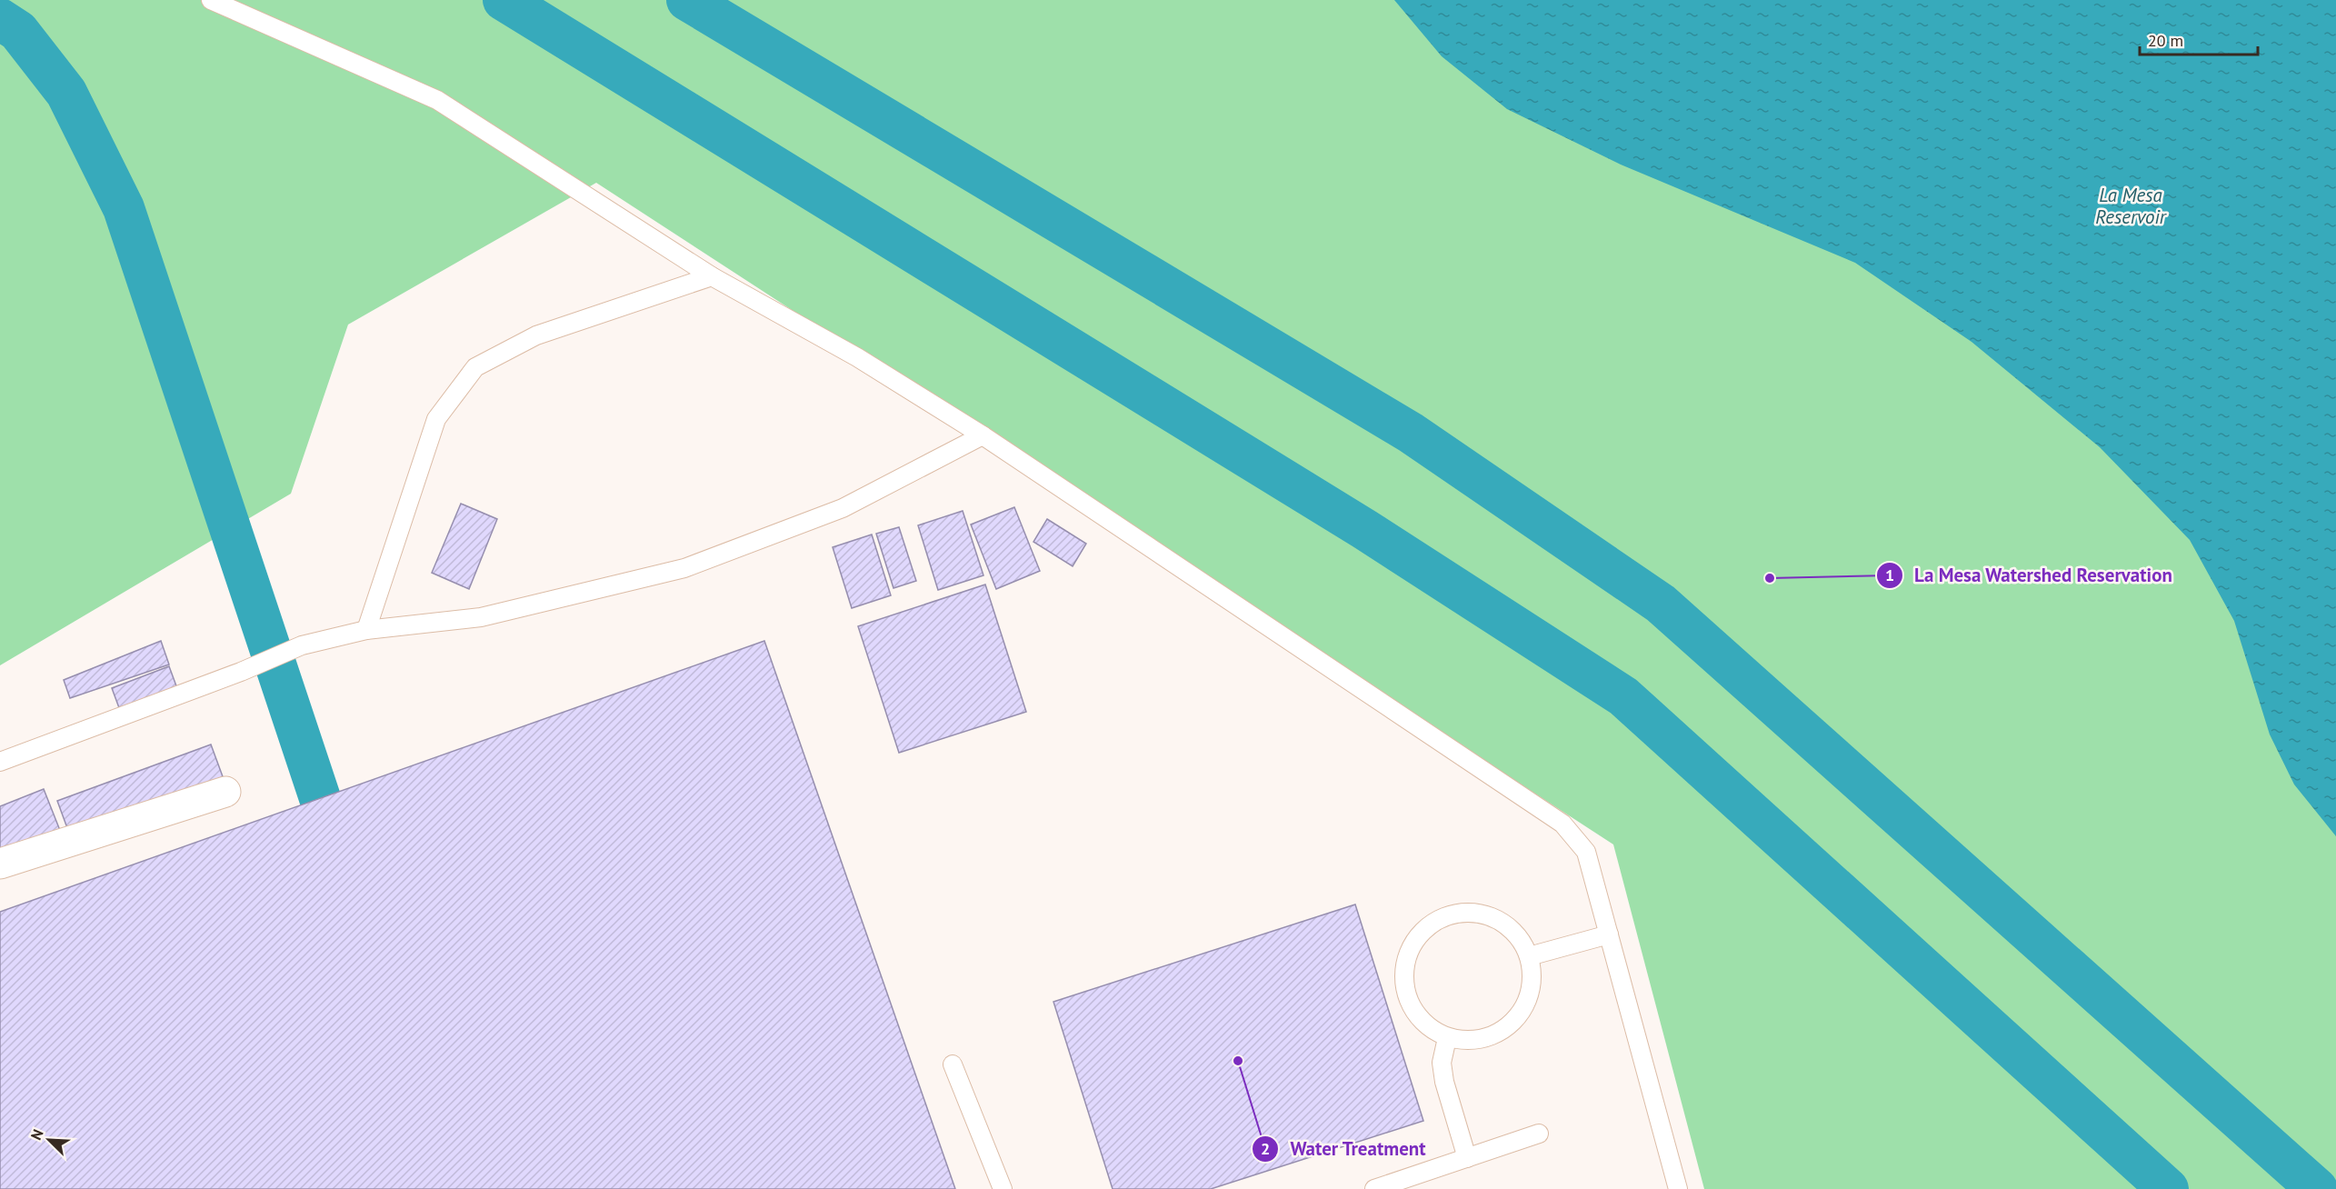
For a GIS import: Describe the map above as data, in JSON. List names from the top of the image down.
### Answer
{
  "water": ["La Mesa Reservoir"],
  "places": ["La Mesa Watershed Reservation", "Water Treatment"],
  "scale_bar": "20 m",
  "north": "top left"
}
